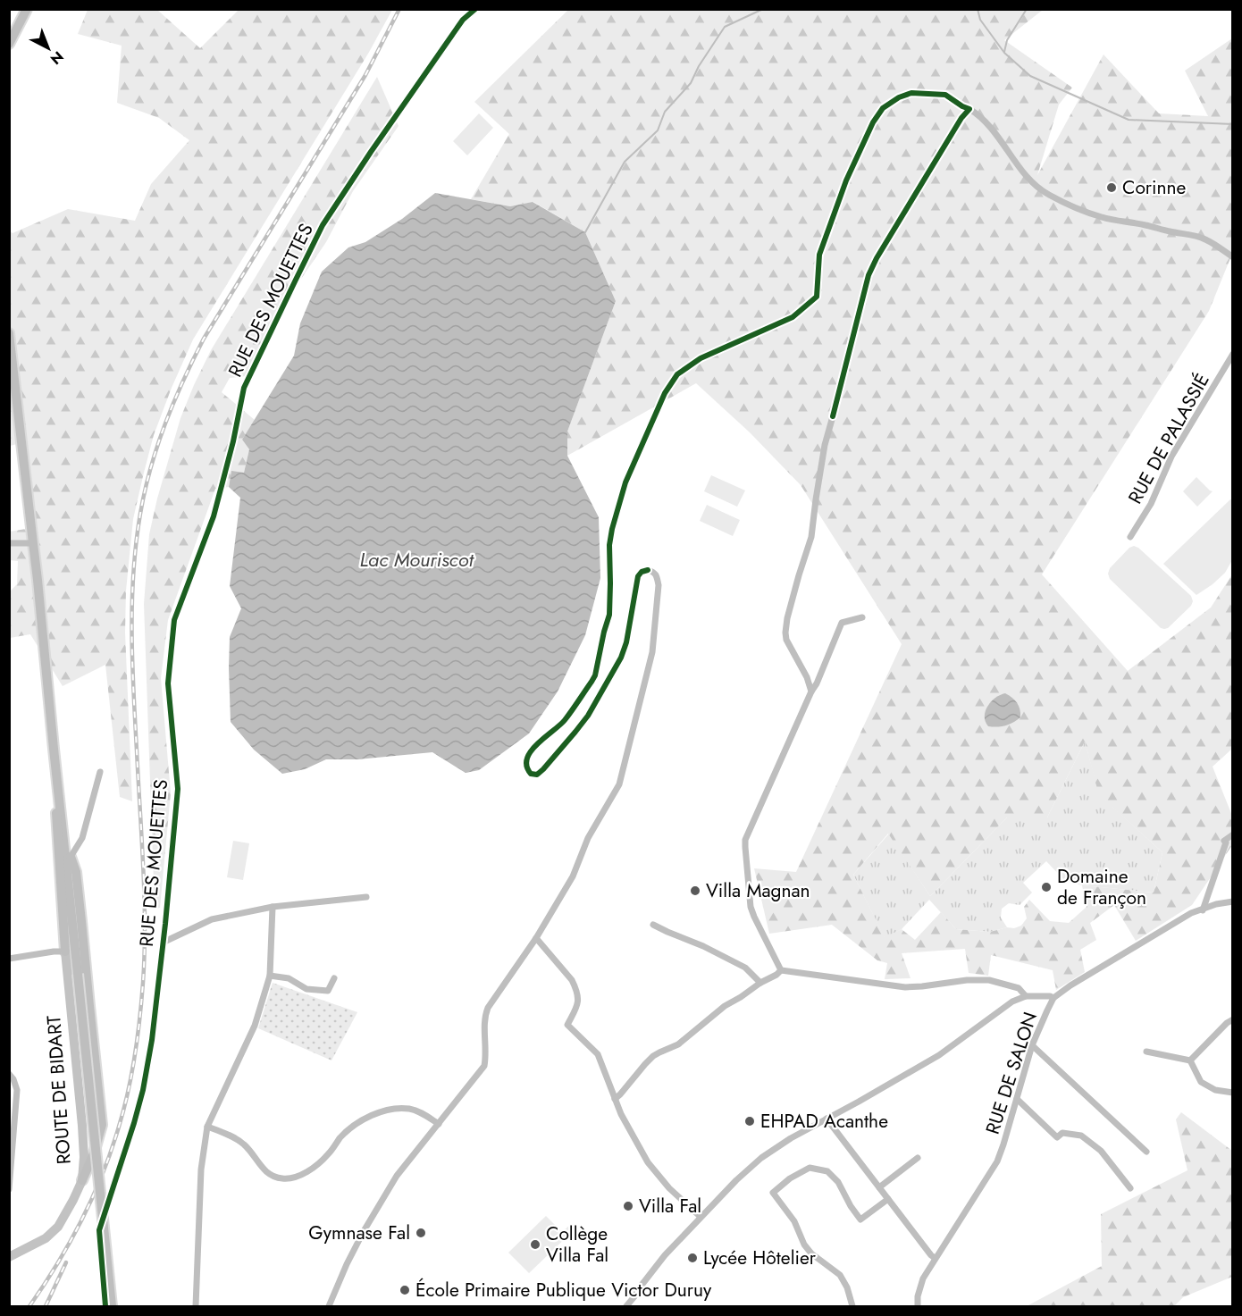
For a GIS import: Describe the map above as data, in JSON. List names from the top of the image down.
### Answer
{
  "streets": {
    "main road": ["ROUTE DE BIDART"],
    "street": ["RUE DES MOUETTES", "RUE DE PALASSIÉ", "RUE DE SALON"]
  },
  "water": ["Lac Mouriscot"],
  "places": [
    "Corinne",
    "Domaine de Françon",
    "Villa Magnan",
    "EHPAD Acanthe",
    "Villa Fal",
    "Gymnase Fal",
    "Collège Villa Fal",
    "Lycée Hôtelier",
    "École Primaire Publique Victor Duruy"
  ],
  "north": "bottom right"
}
